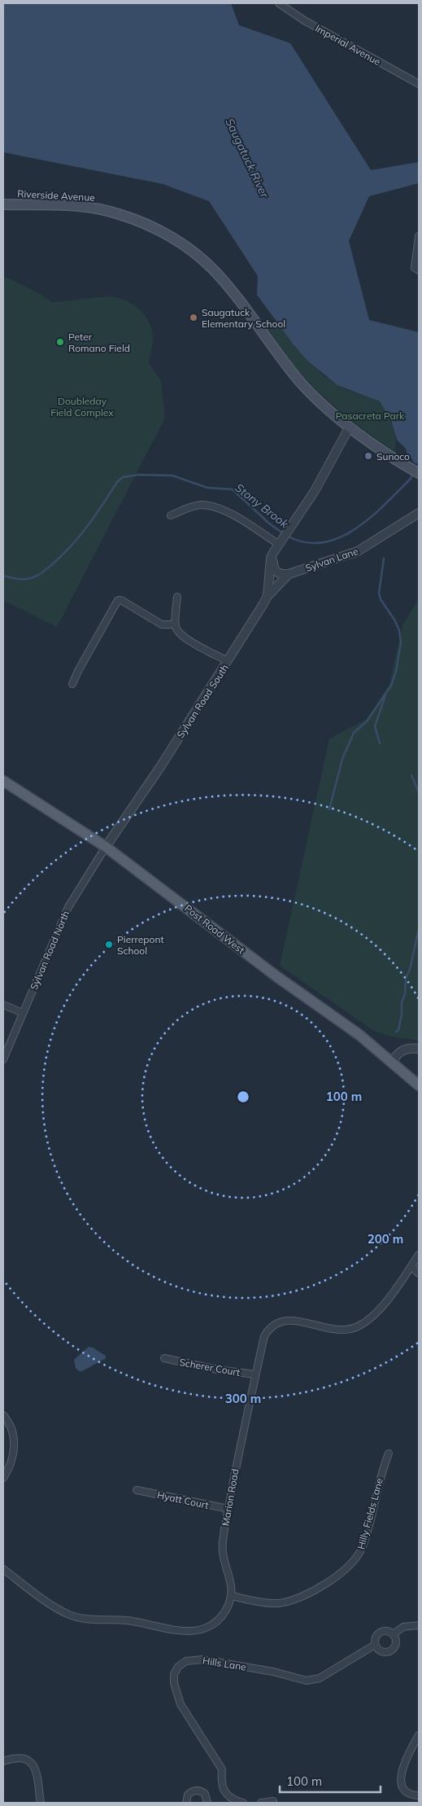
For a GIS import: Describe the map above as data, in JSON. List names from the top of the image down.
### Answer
{
  "streets": {
    "main road": ["Riverside Avenue", "Post Road West"],
    "street": [
      "Imperial Avenue",
      "Sylvan Lane",
      "Sylvan Road South",
      "Sylvan Road North",
      "Scherer Court",
      "Marion Road",
      "Hyatt Court",
      "Hilly Fields Lane",
      "Hills Lane"
    ]
  },
  "crossings": [
    ["Riverside Avenue", "Sylvan Road South"],
    ["Sylvan Lane", "Sylvan Road South"],
    ["Sylvan Road South", "Post Road West"],
    ["Sylvan Road South", "Sylvan Road North"],
    ["Post Road West", "Sylvan Road North"],
    ["Scherer Court", "Marion Road"],
    ["Marion Road", "Hyatt Court"],
    ["Marion Road", "Hilly Fields Lane"]
  ],
  "water": ["Saugatuck River", "Stony Brook"],
  "parks": ["Doubleday Field Complex", "Pasacreta Park"],
  "places": [
    "Saugatuck Elementary School",
    "Peter Romano Field",
    "Sunoco",
    "Pierrepont School"
  ],
  "scale_bar": "100 m",
  "rings": ["100 m", "200 m", "300 m"]
}
